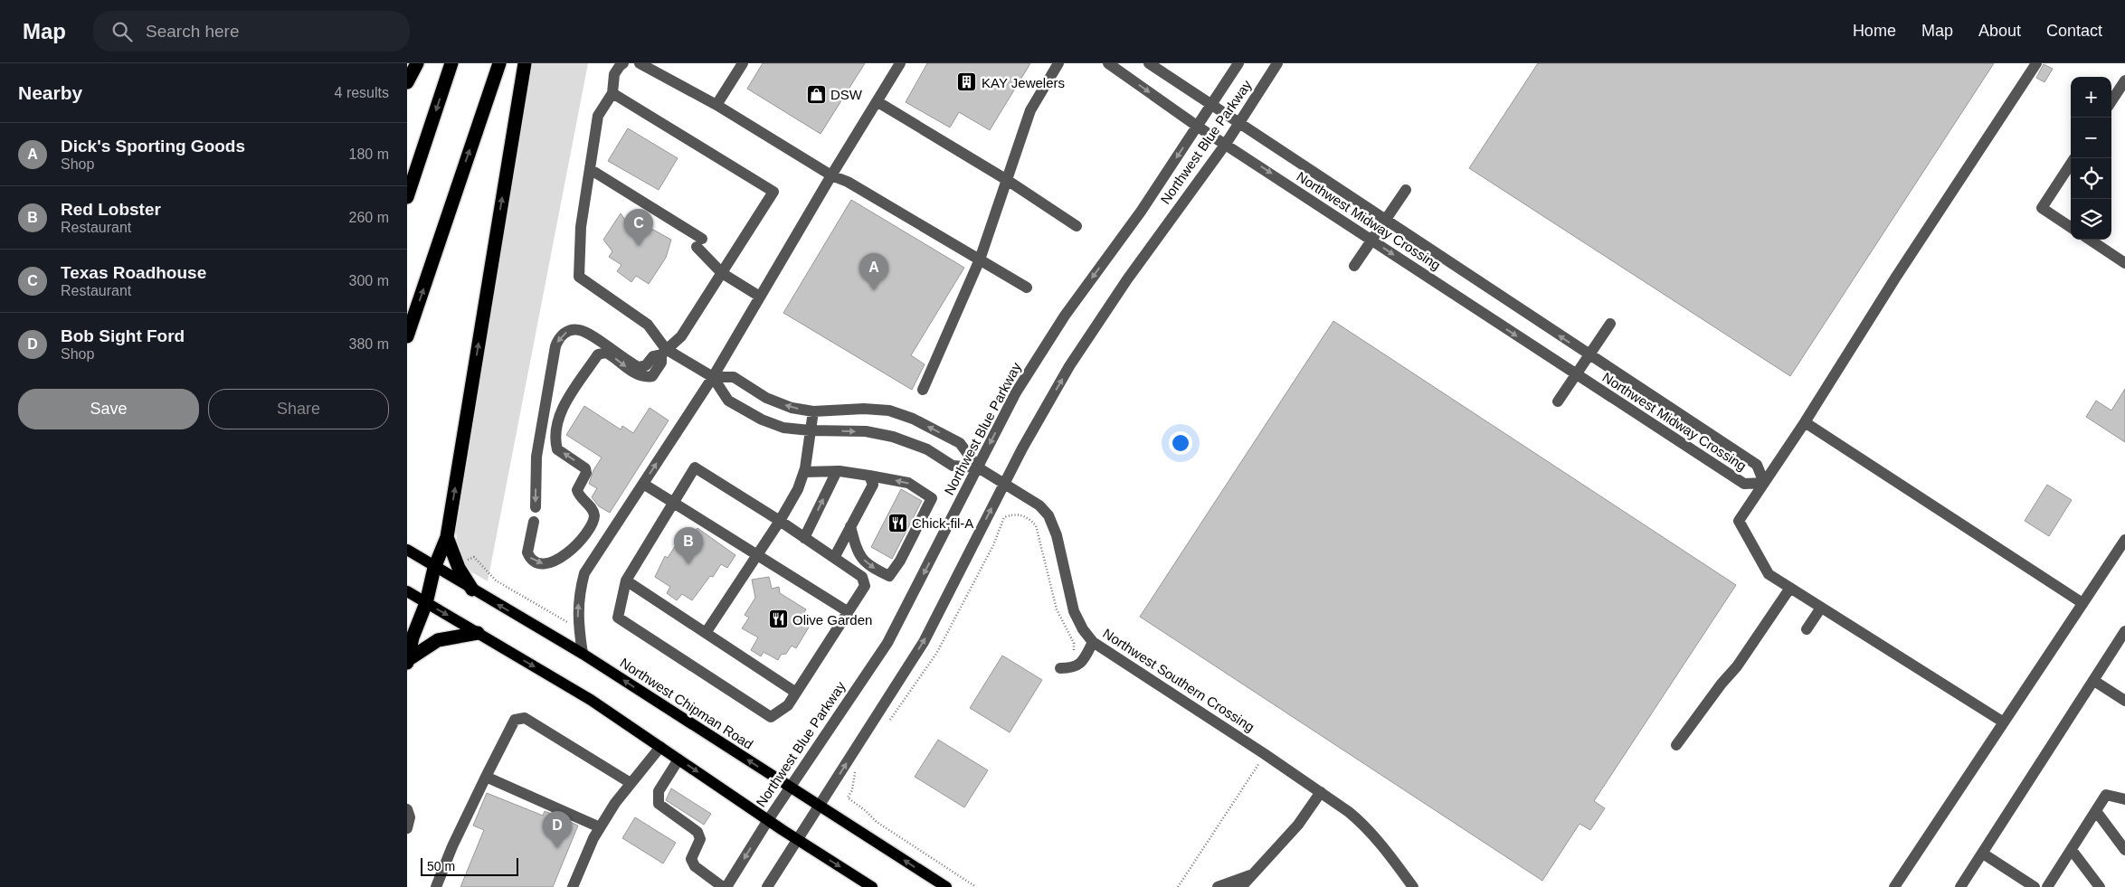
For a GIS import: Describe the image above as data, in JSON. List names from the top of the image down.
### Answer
{
  "streets": {
    "main road": ["Northwest Chipman Road"],
    "street": ["Northwest Blue Parkway", "Northwest Midway Crossing", "Northwest Southern Crossing"]
  },
  "crossings": [
    ["Northwest Blue Parkway", "Northwest Midway Crossing"],
    ["Northwest Blue Parkway", "Northwest Southern Crossing"],
    ["Northwest Blue Parkway", "Northwest Chipman Road"]
  ],
  "places": {
    "building": ["KAY Jewelers"],
    "shop": ["DSW"],
    "restaurant": ["Chick-fil-A", "Olive Garden"]
  },
  "scale_bar": "50 m",
  "page": {
    "header": "Map",
    "search": "Search here",
    "nav": [
      "Home",
      "Map",
      "About",
      "Contact"
    ],
    "heading": ["Nearby", "4 results"],
    "map_buttons": ["+", "−"],
    "list": [
      {
        "mark": "A",
        "name": "Dick's Sporting Goods",
        "note": "Shop",
        "value": "180 m"
      },
      {
        "mark": "B",
        "name": "Red Lobster",
        "note": "Restaurant",
        "value": "260 m"
      },
      {
        "mark": "C",
        "name": "Texas Roadhouse",
        "note": "Restaurant",
        "value": "300 m"
      },
      {
        "mark": "D",
        "name": "Bob Sight Ford",
        "note": "Shop",
        "value": "380 m"
      }
    ],
    "pins": [
      "C",
      "A",
      "B",
      "D"
    ],
    "buttons": ["Save", "Share"],
    "scale": "50 m"
  }
}
